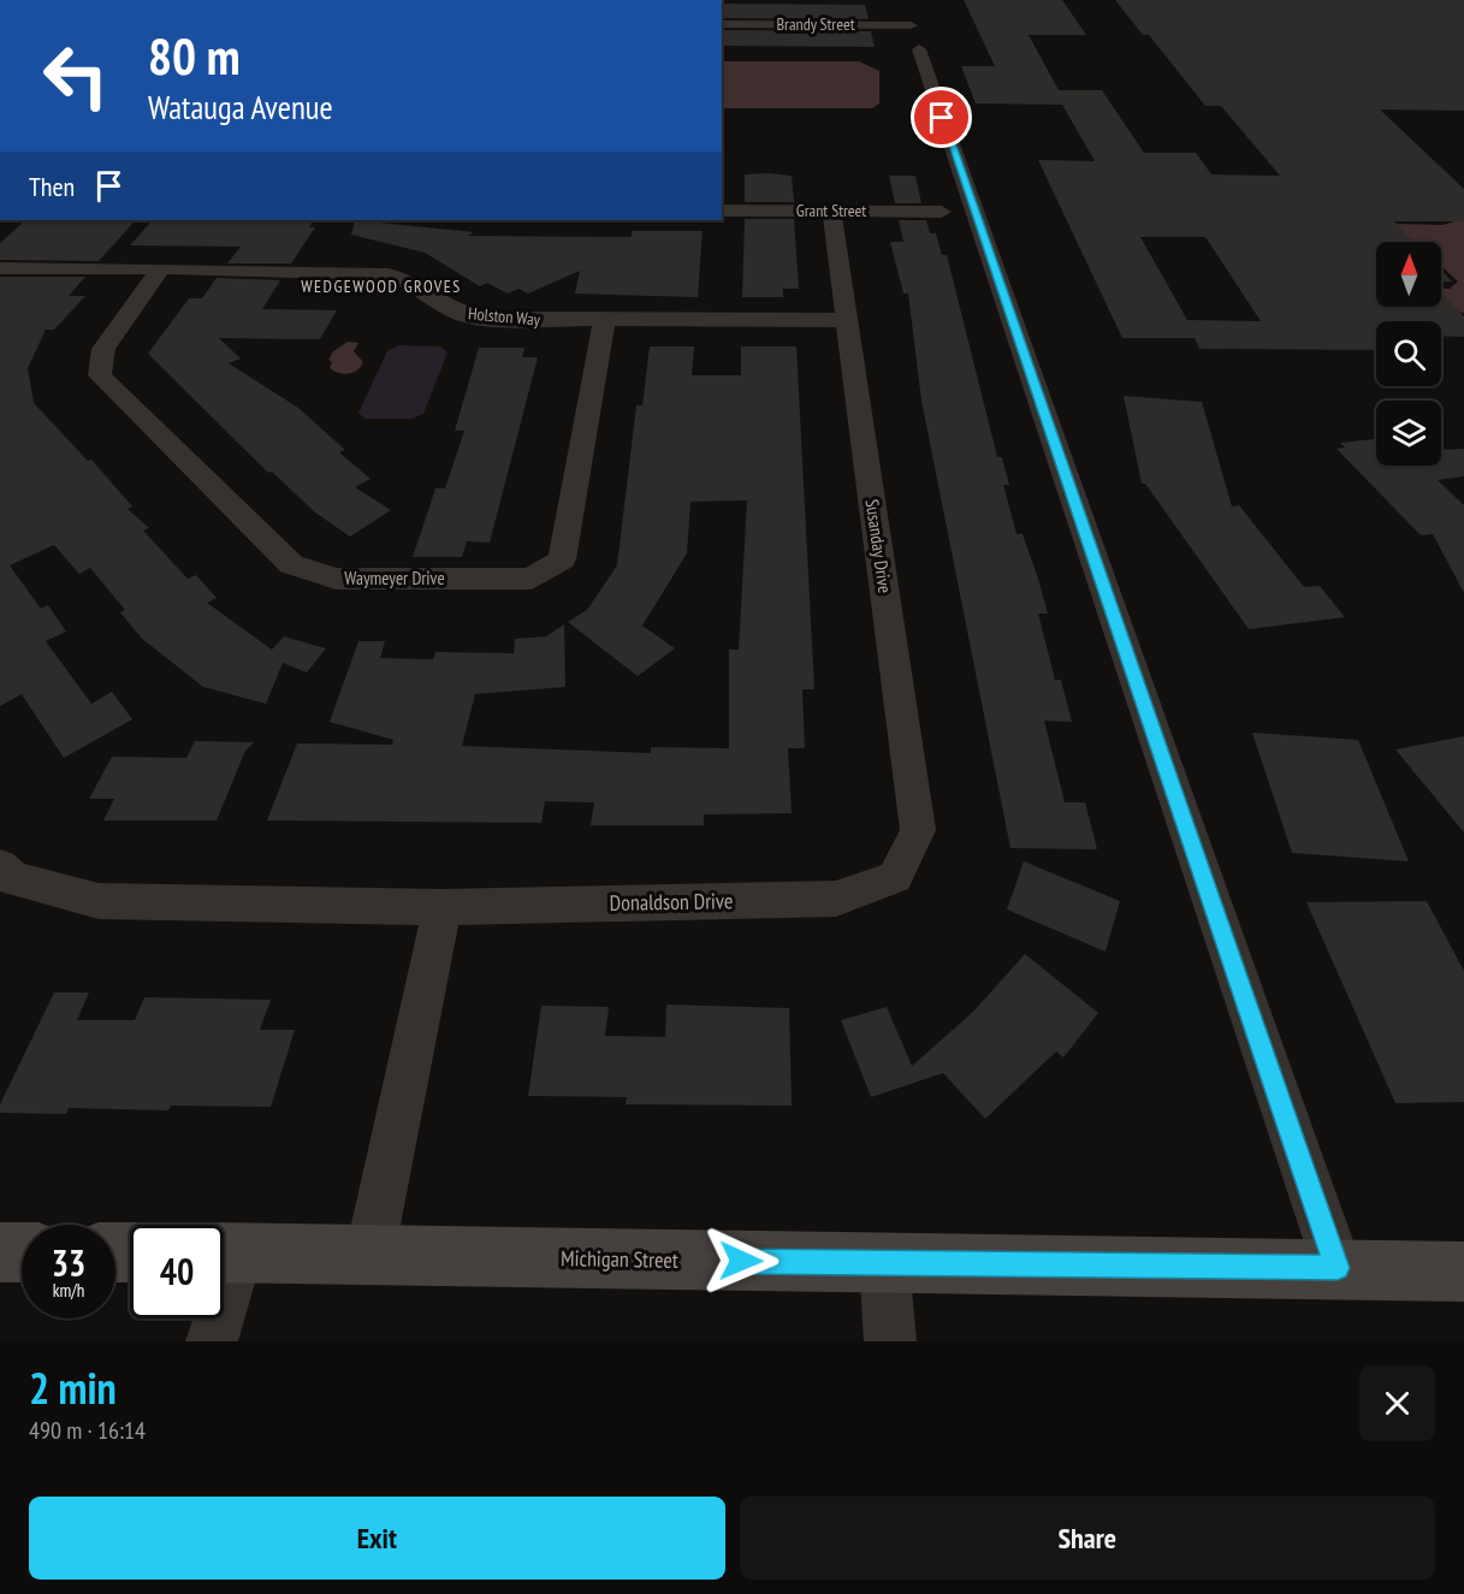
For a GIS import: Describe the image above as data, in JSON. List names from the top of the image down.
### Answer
{
  "streets": {
    "street": [
      "Brandy Street",
      "Grant Street",
      "Holston Way",
      "Susanday Drive",
      "Waymeyer Drive",
      "Donaldson Drive",
      "Michigan Street"
    ]
  },
  "crossings": [
    ["Brandy Street", "Michigan Street"],
    ["Grant Street", "Susanday Drive"],
    ["Holston Way", "Susanday Drive"],
    ["Holston Way", "Waymeyer Drive"],
    ["Susanday Drive", "Donaldson Drive"]
  ],
  "districts": ["WEDGEWOOD GROVES"],
  "north": "top",
  "page": {
    "turn": ["80 m", "Watauga Avenue"],
    "then": "Then",
    "speed": "33 km/h",
    "limit": "40",
    "heading": ["2 min", "490 m · 16:14"],
    "buttons": ["Exit", "Share"]
  }
}
